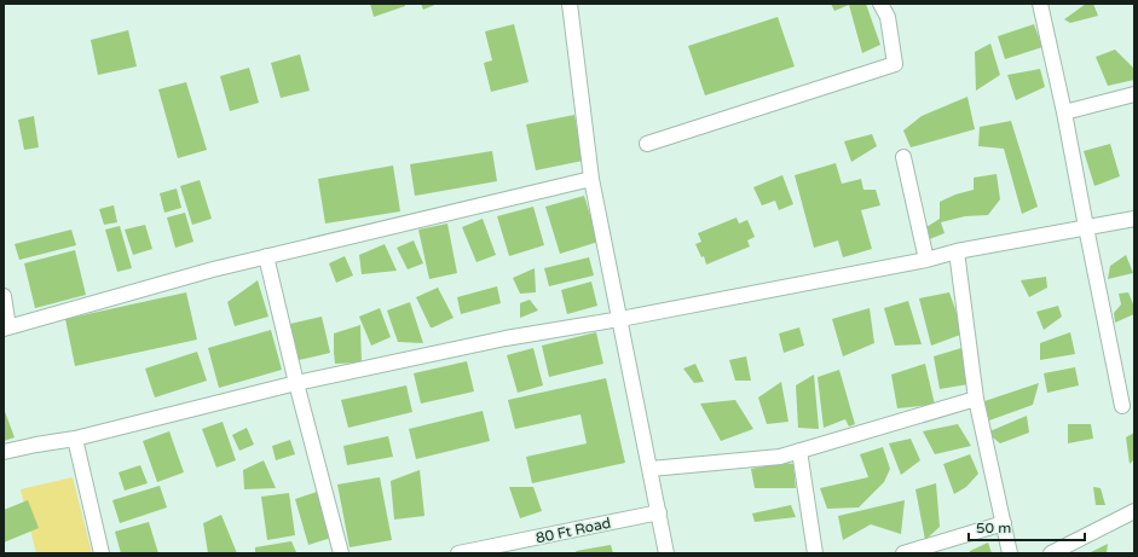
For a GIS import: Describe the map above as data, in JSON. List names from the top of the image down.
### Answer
{
  "streets": {
    "street": ["80 Ft Road"]
  },
  "scale_bar": "50 m"
}
